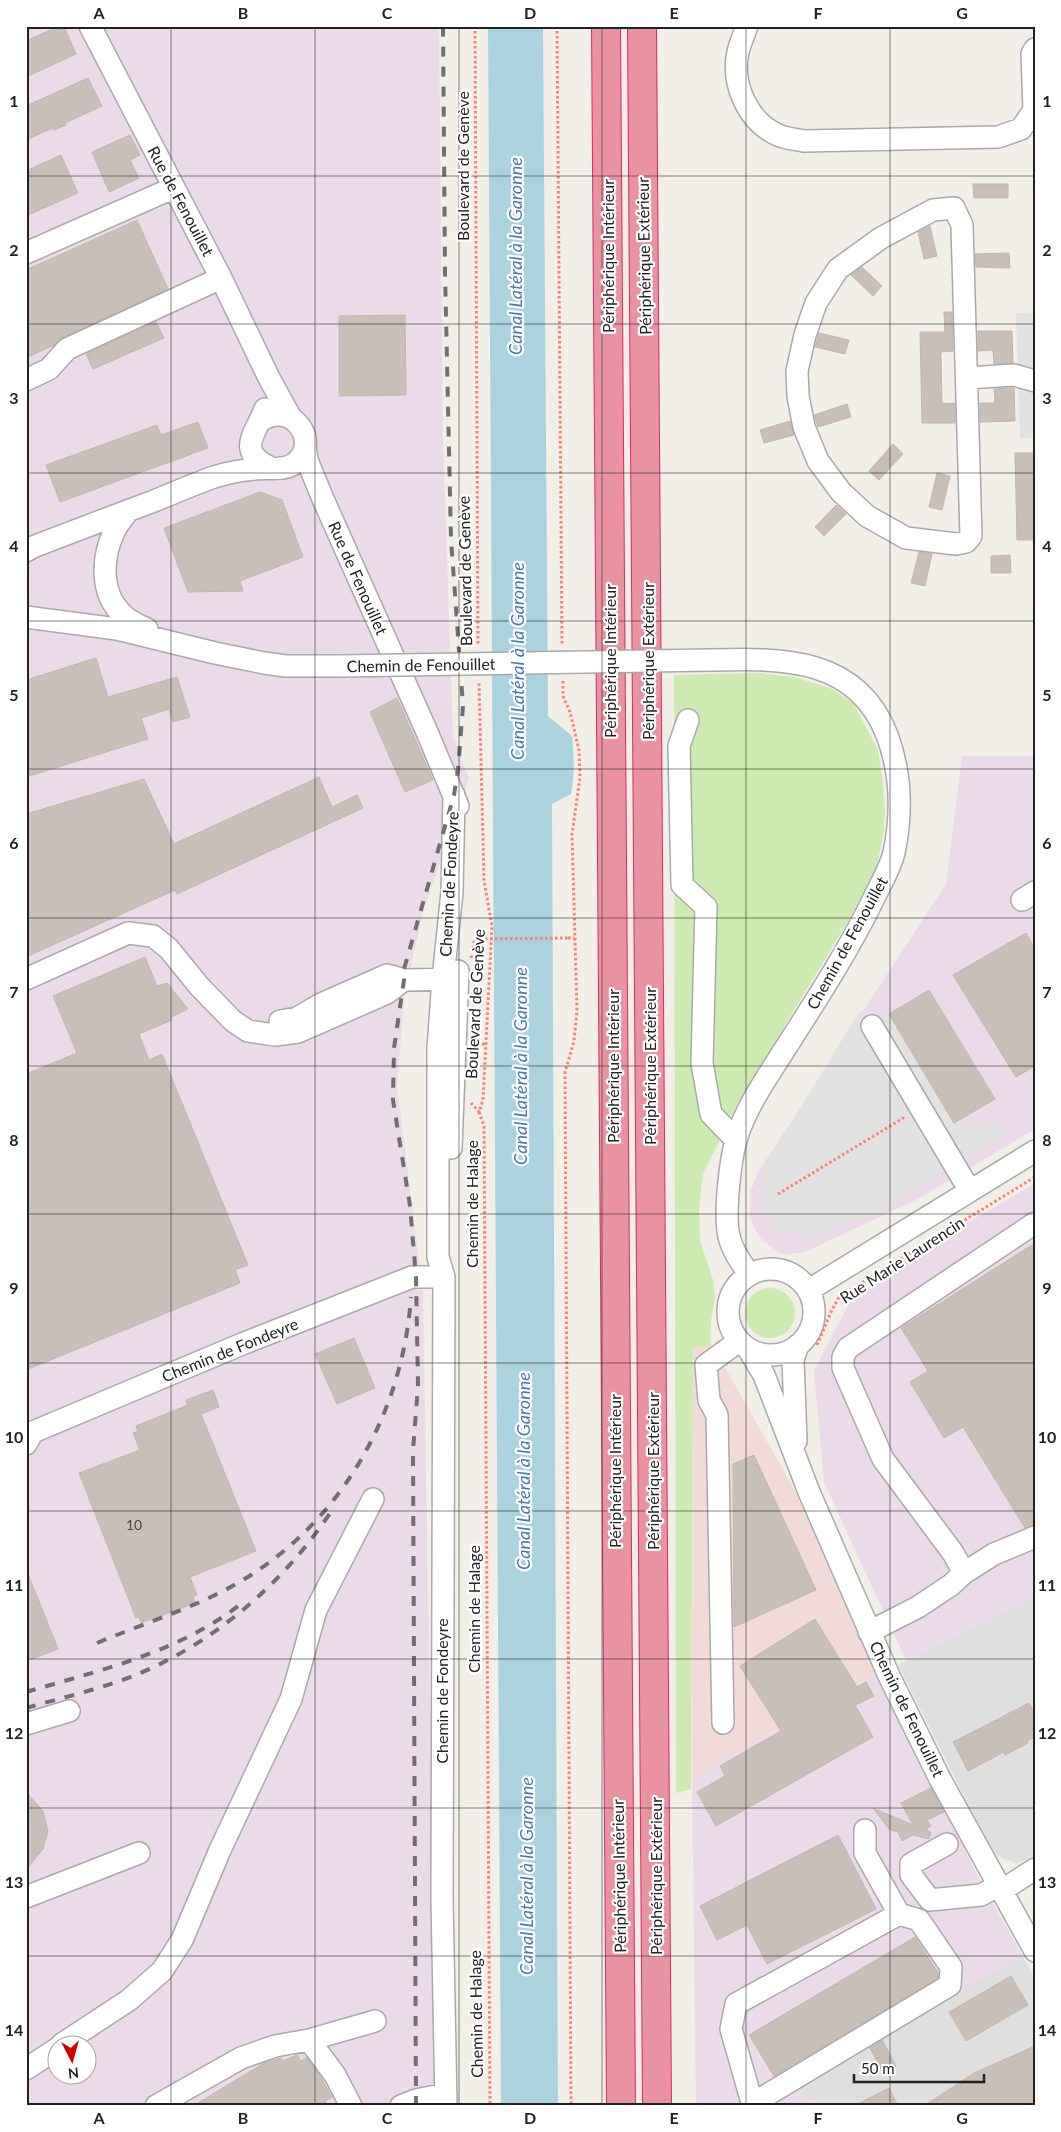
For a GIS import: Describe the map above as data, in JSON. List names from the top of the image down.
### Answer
{
  "streets": {
    "highway": ["Périphérique Intérieur", "Périphérique Extérieur"],
    "street": [
      "Rue de Fenouillet",
      "Chemin de Fenouillet",
      "Chemin de Fondeyre",
      "Rue Marie Laurencin"
    ],
    "path": ["Boulevard de Genève", "Chemin de Halage"]
  },
  "crossings": [
    ["Boulevard de Genève", "Chemin de Fondeyre"],
    ["Boulevard de Genève", "Chemin de Halage"],
    ["Rue de Fenouillet", "Chemin de Fondeyre"],
    ["Chemin de Fenouillet", "Rue Marie Laurencin"]
  ],
  "water": ["Canal Latéral à la Garonne"],
  "house_numbers": ["10"],
  "scale_bar": "50 m",
  "north": "bottom",
  "grid": {
    "columns": [
      "A",
      "B",
      "C",
      "D",
      "E",
      "F",
      "G"
    ],
    "rows": [
      "1",
      "2",
      "3",
      "4",
      "5",
      "6",
      "7",
      "8",
      "9",
      "10",
      "11",
      "12",
      "13",
      "14"
    ]
  }
}
